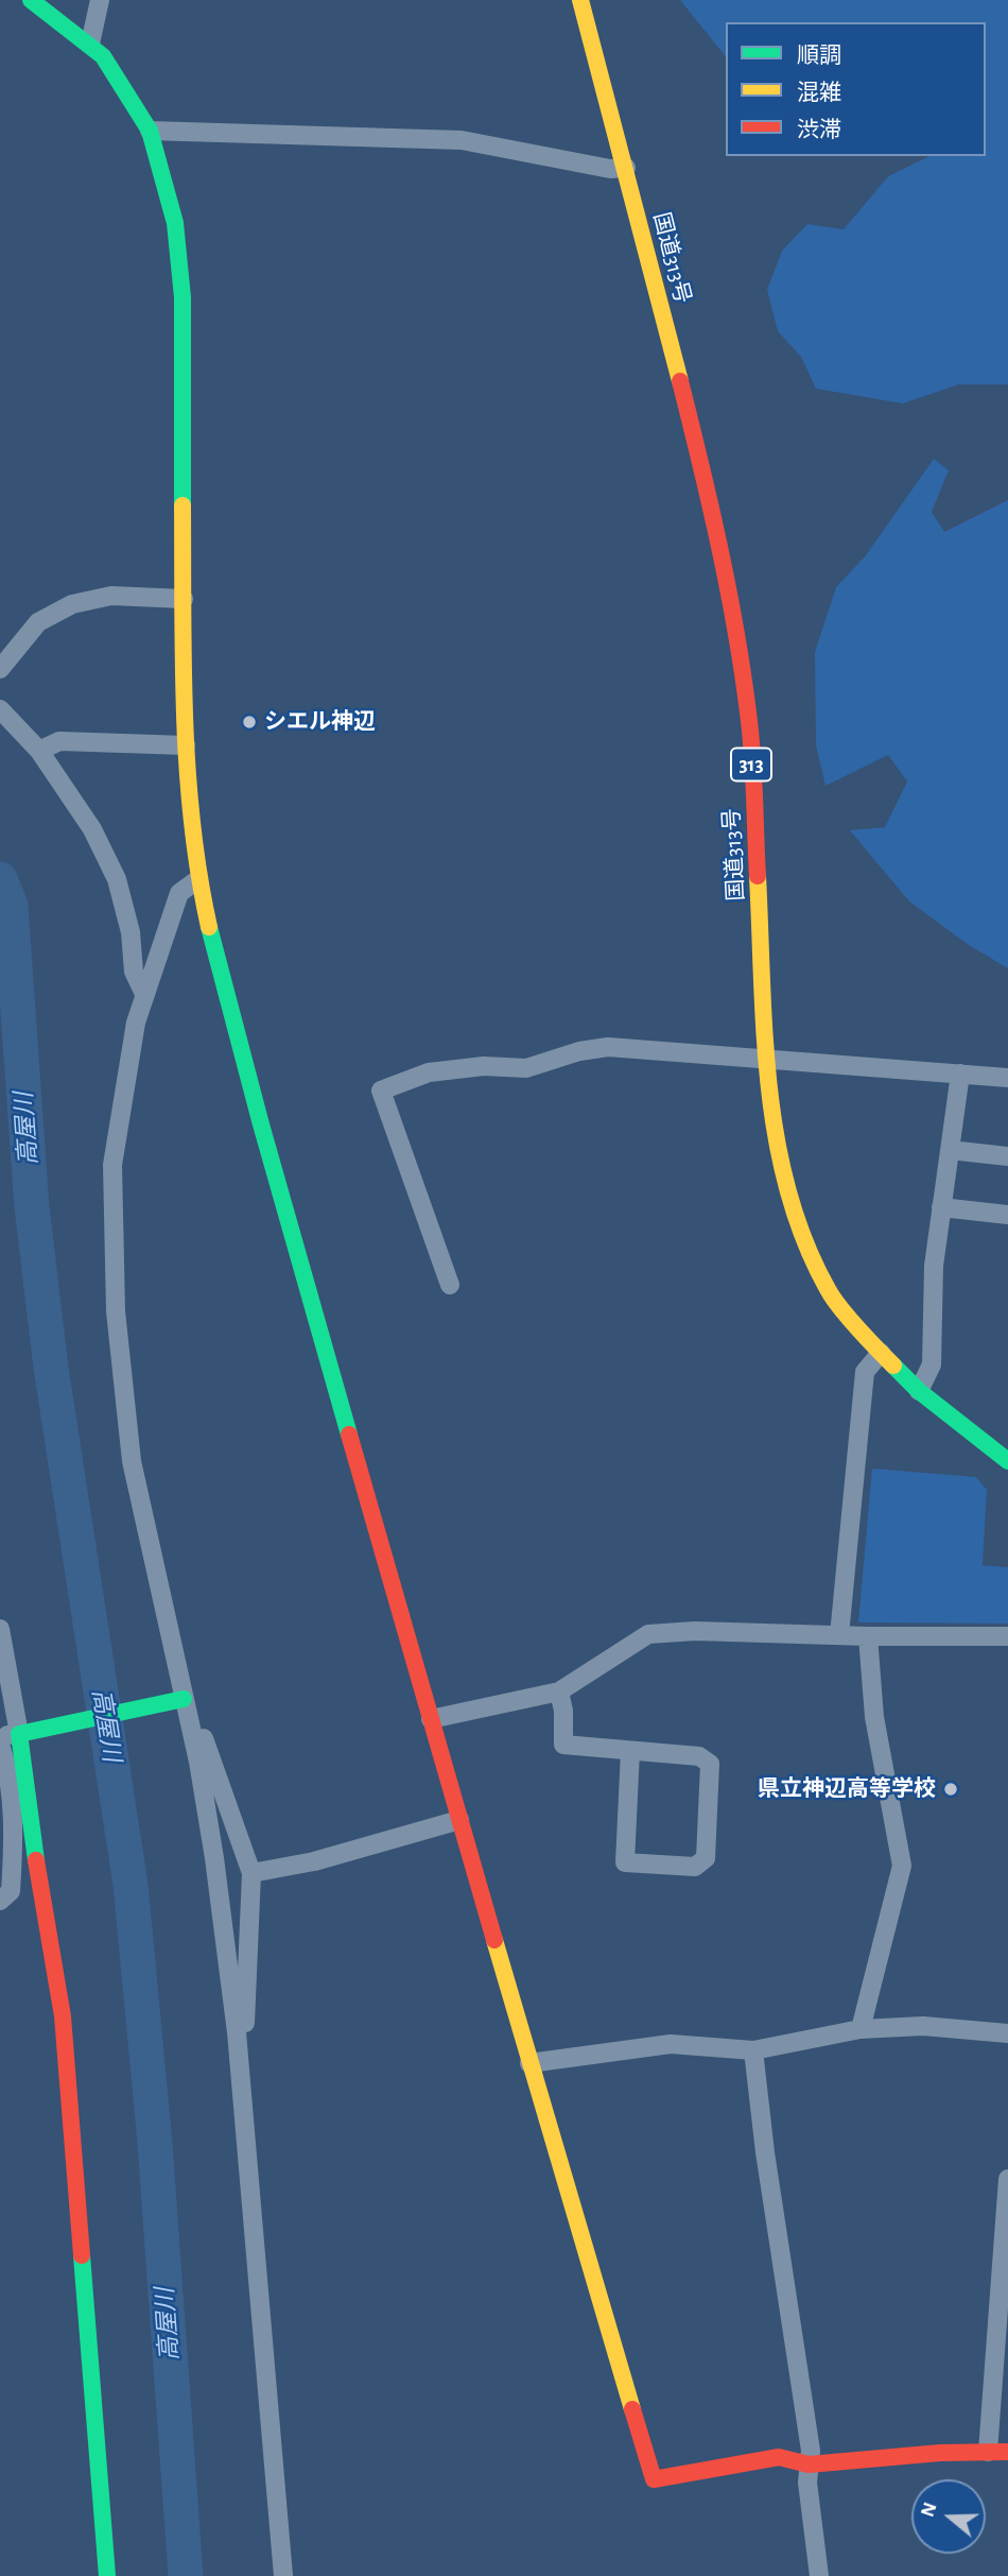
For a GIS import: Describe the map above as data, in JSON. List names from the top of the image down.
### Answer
{
  "streets": {
    "main road": ["国道313号", "313"]
  },
  "water": ["高屋川"],
  "places": ["シエル神辺", "県立神辺高等学校"],
  "legend": ["順調", "混雑", "渋滞"],
  "north": "left"
}
